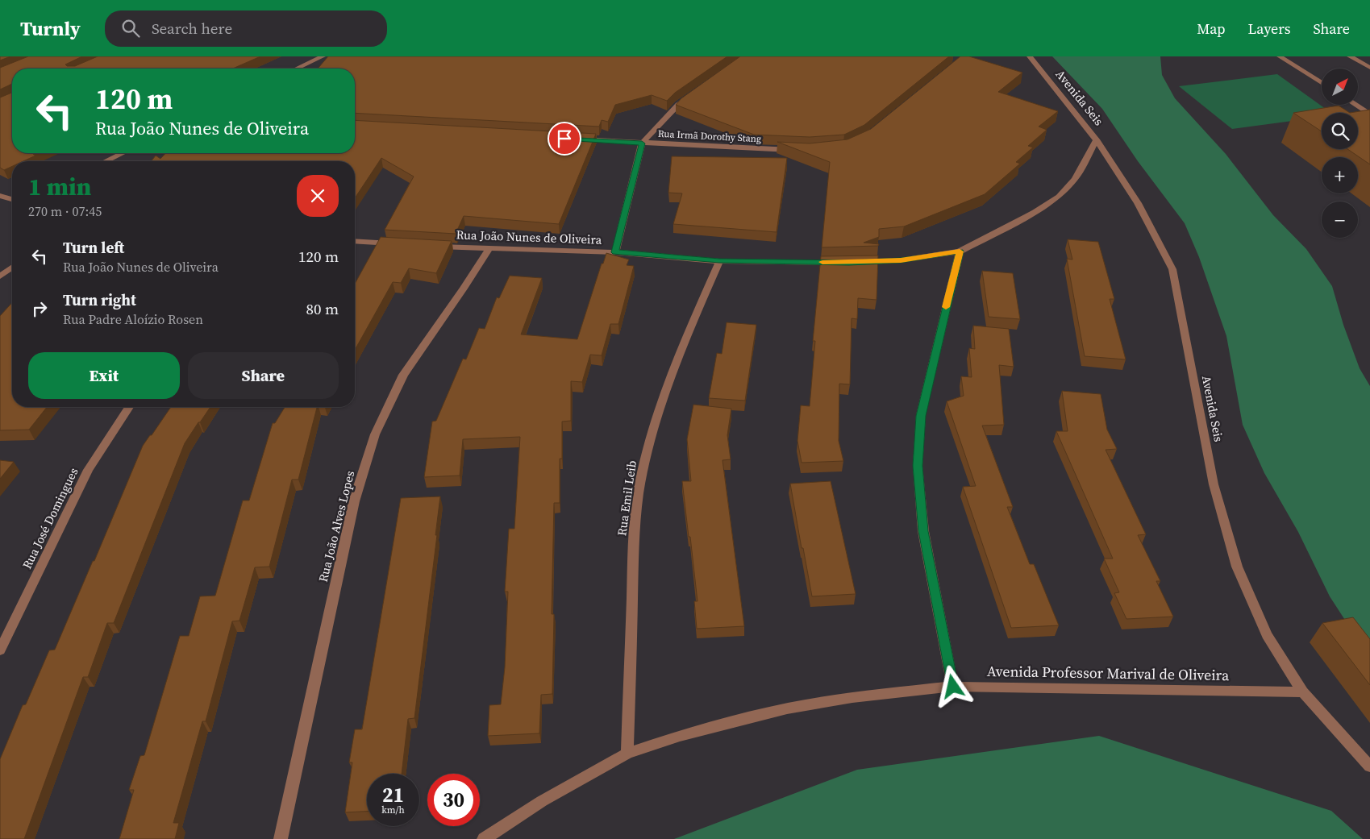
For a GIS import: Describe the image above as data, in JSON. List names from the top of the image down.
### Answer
{
  "streets": {
    "street": [
      "Avenida Seis",
      "Rua Irmã Dorothy Stang",
      "Rua João Nunes de Oliveira",
      "Rua Emil Leib",
      "Rua José Domingues",
      "Rua João Alves Lopes",
      "Avenida Professor Marival de Oliveira"
    ]
  },
  "crossings": [
    ["Avenida Seis", "Avenida Professor Marival de Oliveira"],
    ["Rua João Nunes de Oliveira", "Rua Emil Leib"],
    ["Rua João Nunes de Oliveira", "Rua João Alves Lopes"],
    ["Rua Emil Leib", "Avenida Professor Marival de Oliveira"]
  ],
  "north": "top right",
  "page": {
    "header": "Turnly",
    "search": "Search here",
    "nav": ["Map", "Layers", "Share"],
    "map_buttons": ["+", "−"],
    "turn": ["120 m", "Rua João Nunes de Oliveira"],
    "heading": ["1 min", "270 m · 07:45"],
    "list": [
      {
        "name": "Turn left",
        "note": "Rua João Nunes de Oliveira",
        "value": "120 m"
      },
      {
        "name": "Turn right",
        "note": "Rua Padre Aloízio Rosen",
        "value": "80 m"
      }
    ],
    "buttons": ["Exit", "Share"],
    "speed": "21 km/h",
    "limit": "30"
  }
}
